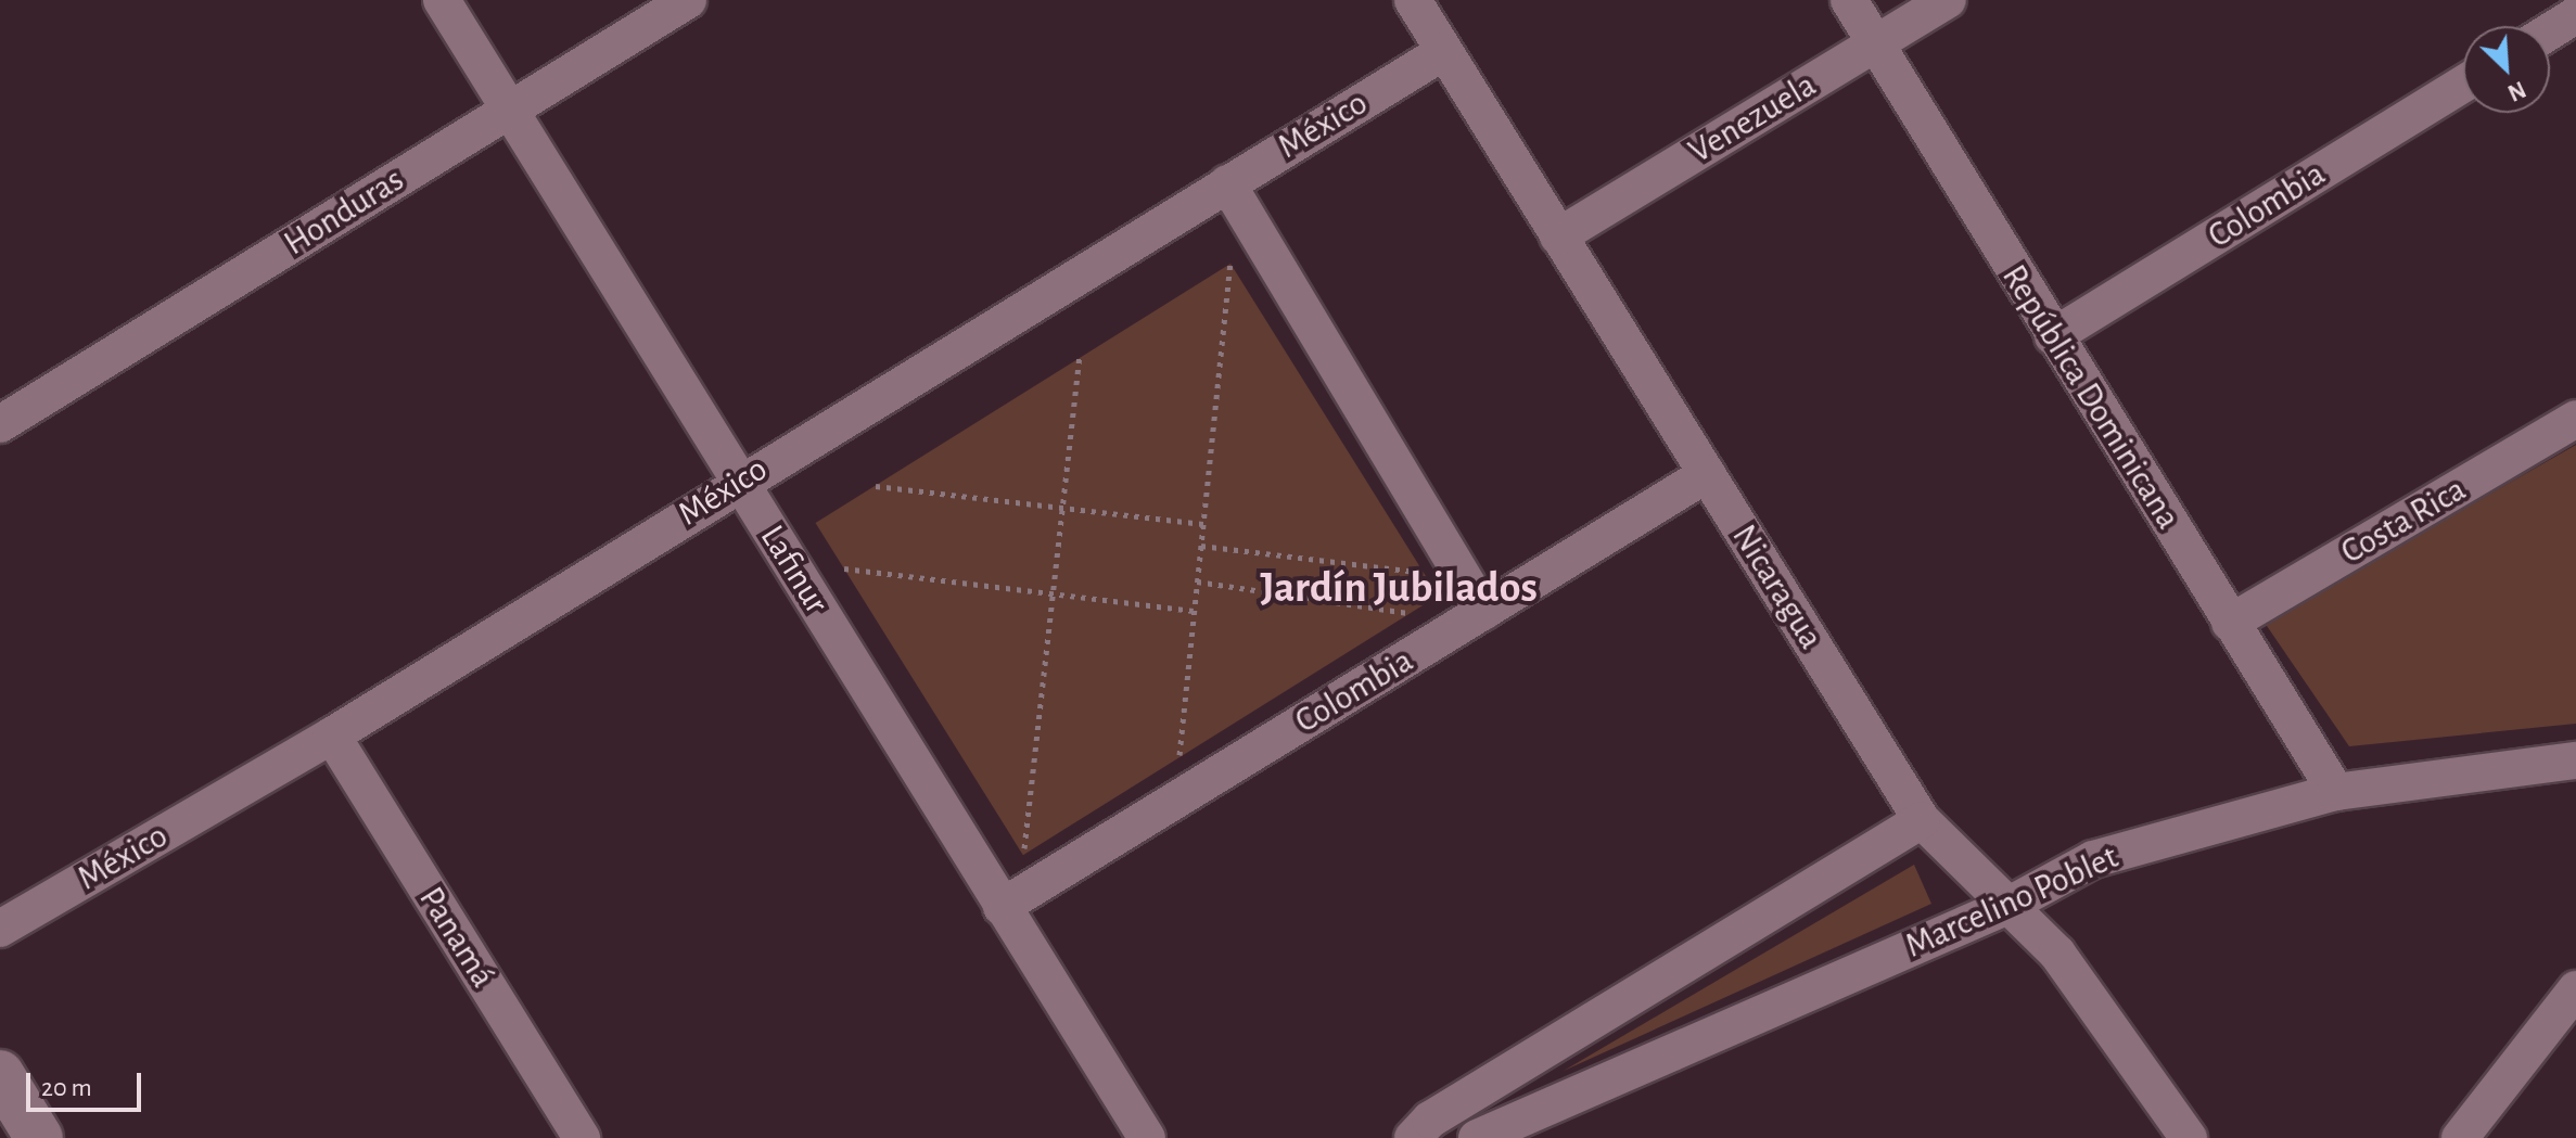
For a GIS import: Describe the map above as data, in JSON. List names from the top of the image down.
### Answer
{
  "streets": {
    "street": [
      "Venezuela",
      "México",
      "Colombia",
      "Honduras",
      "República Dominicana",
      "Costa Rica",
      "Lafinur",
      "Nicaragua",
      "Marcelino Poblet",
      "Panamá"
    ]
  },
  "crossings": [
    ["Venezuela", "República Dominicana"],
    ["Venezuela", "Nicaragua"],
    ["México", "Lafinur"],
    ["México", "Nicaragua"],
    ["México", "Panamá"],
    ["Colombia", "República Dominicana"],
    ["Colombia", "Lafinur"],
    ["Colombia", "Nicaragua"],
    ["Honduras", "Lafinur"],
    ["República Dominicana", "Costa Rica"],
    ["República Dominicana", "Marcelino Poblet"],
    ["Nicaragua", "Marcelino Poblet"]
  ],
  "districts": ["Jardín Jubilados"],
  "scale_bar": "20 m",
  "north": "bottom right"
}
